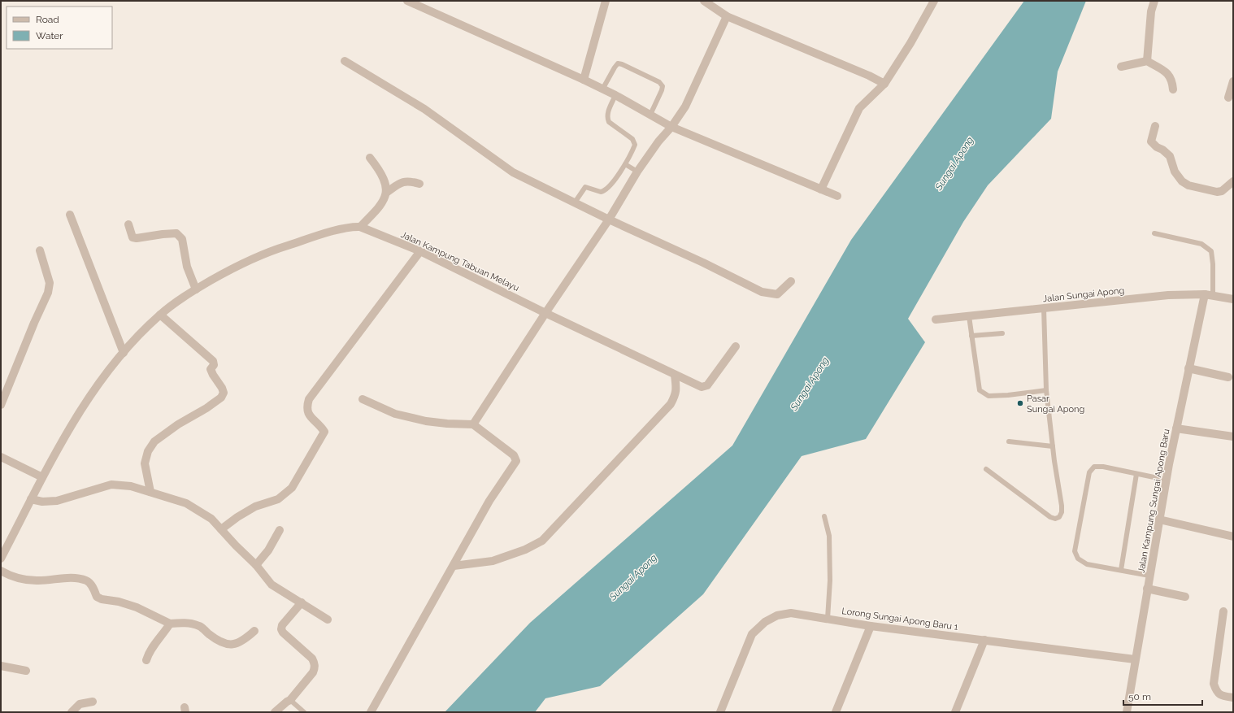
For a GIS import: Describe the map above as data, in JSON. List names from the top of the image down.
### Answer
{
  "streets": {
    "street": [
      "Jalan Kampung Tabuan Melayu",
      "Jalan Sungai Apong",
      "Jalan Kampung Sungai Apong Baru",
      "Lorong Sungai Apong Baru 1"
    ]
  },
  "crossings": [
    ["Jalan Sungai Apong", "Jalan Kampung Sungai Apong Baru"],
    ["Jalan Kampung Sungai Apong Baru", "Lorong Sungai Apong Baru 1"]
  ],
  "water": ["Sungai Apong"],
  "places": ["Pasar Sungai Apong"],
  "legend": ["Road", "Water"],
  "scale_bar": "50 m"
}
